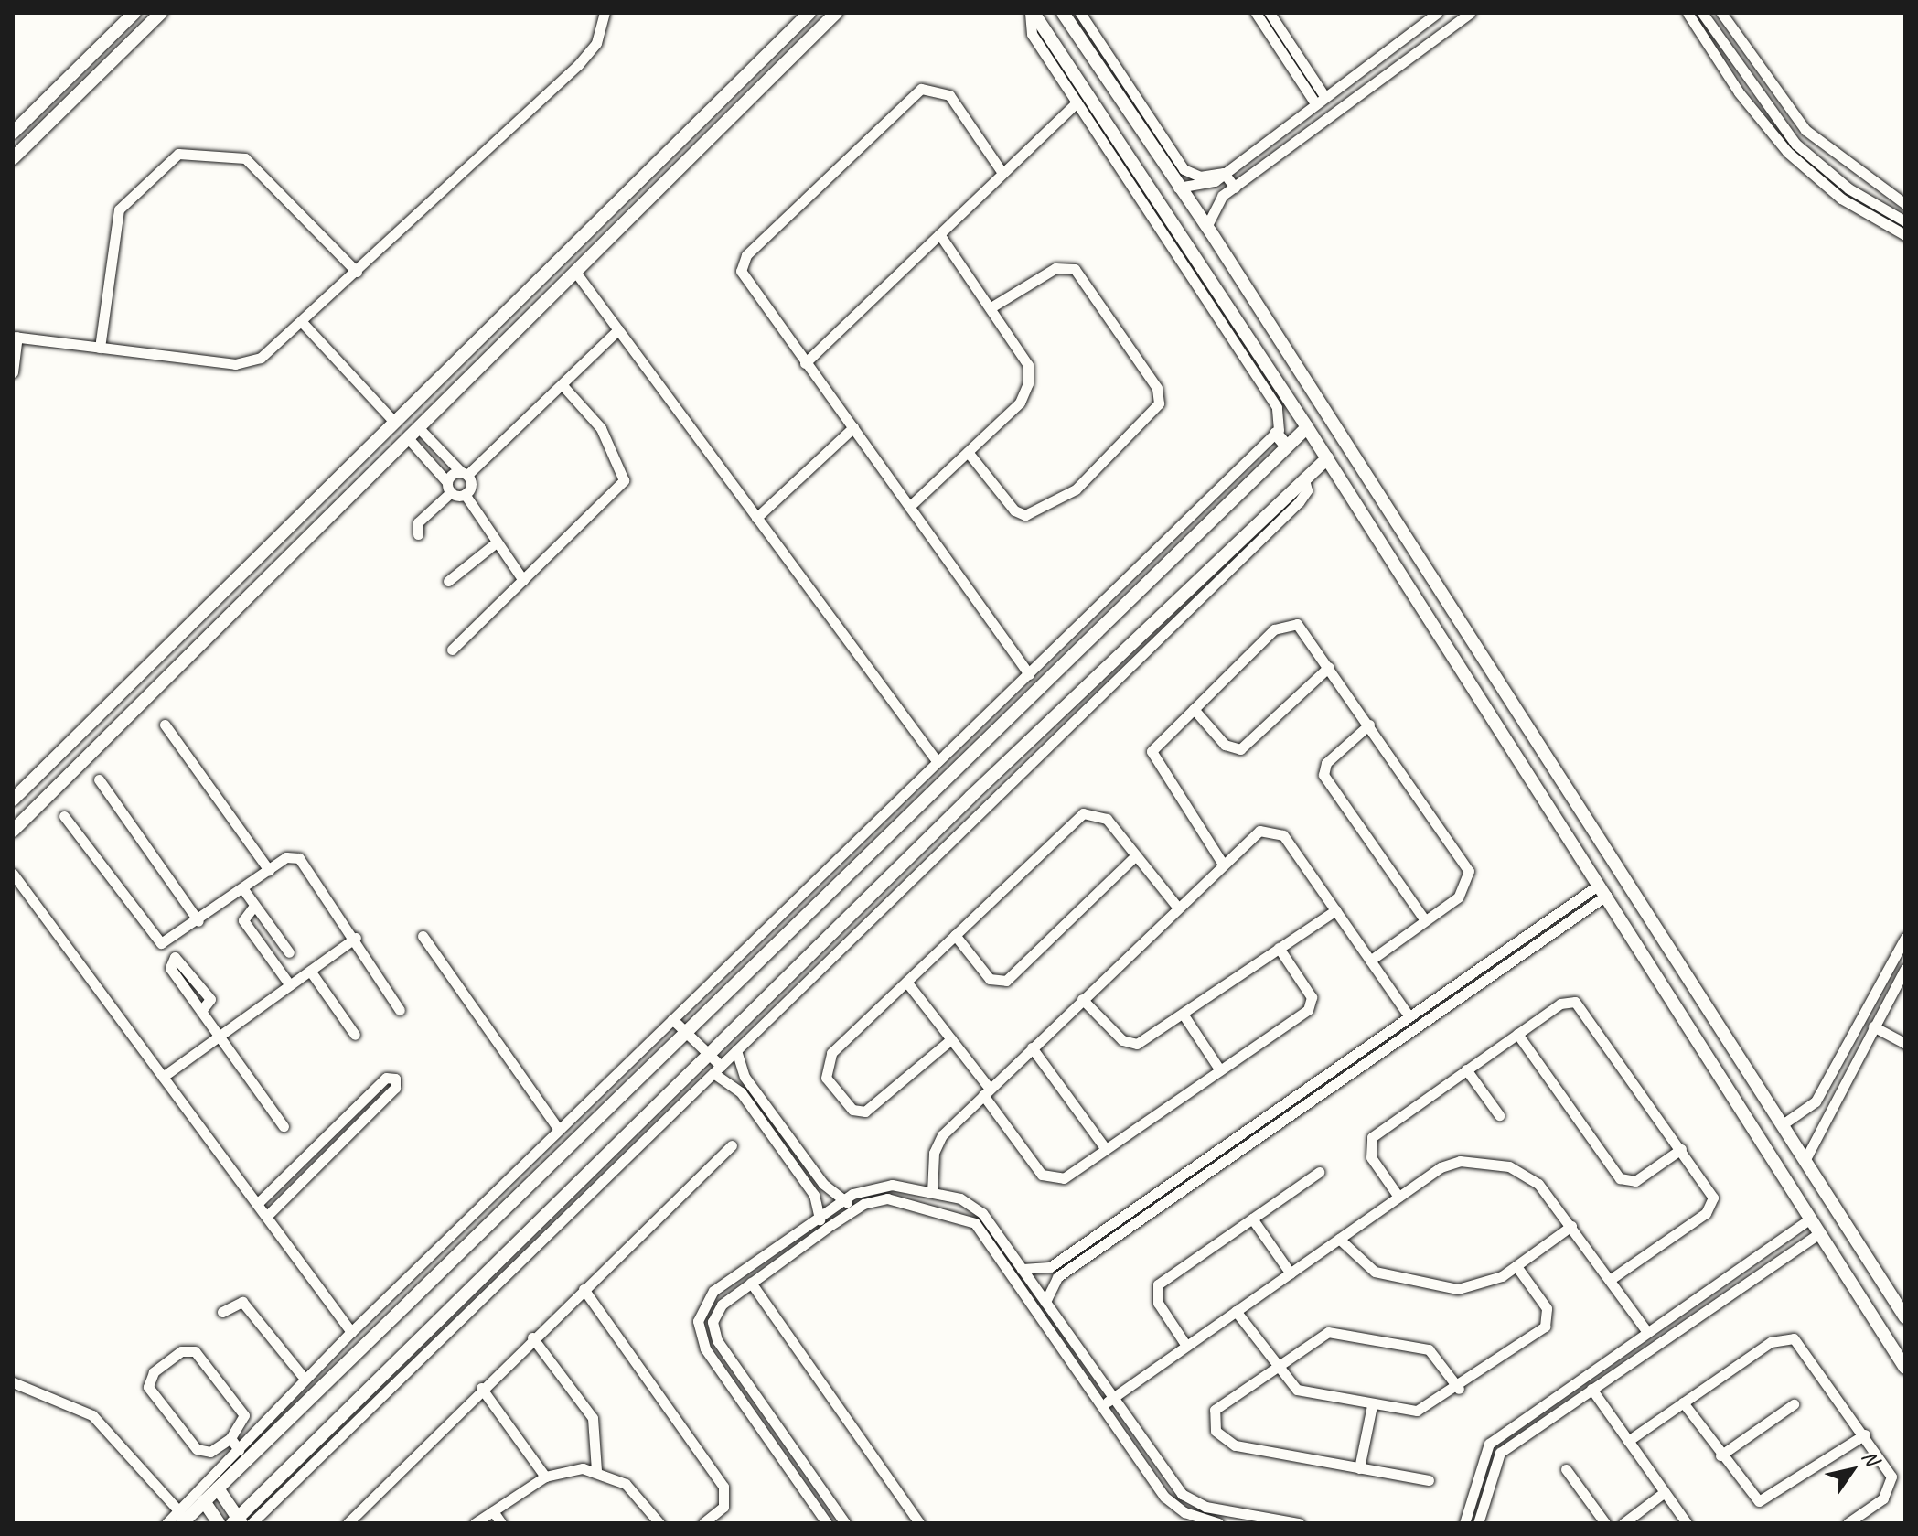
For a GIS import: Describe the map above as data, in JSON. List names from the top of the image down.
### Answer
{
  "north": "top right"
}
